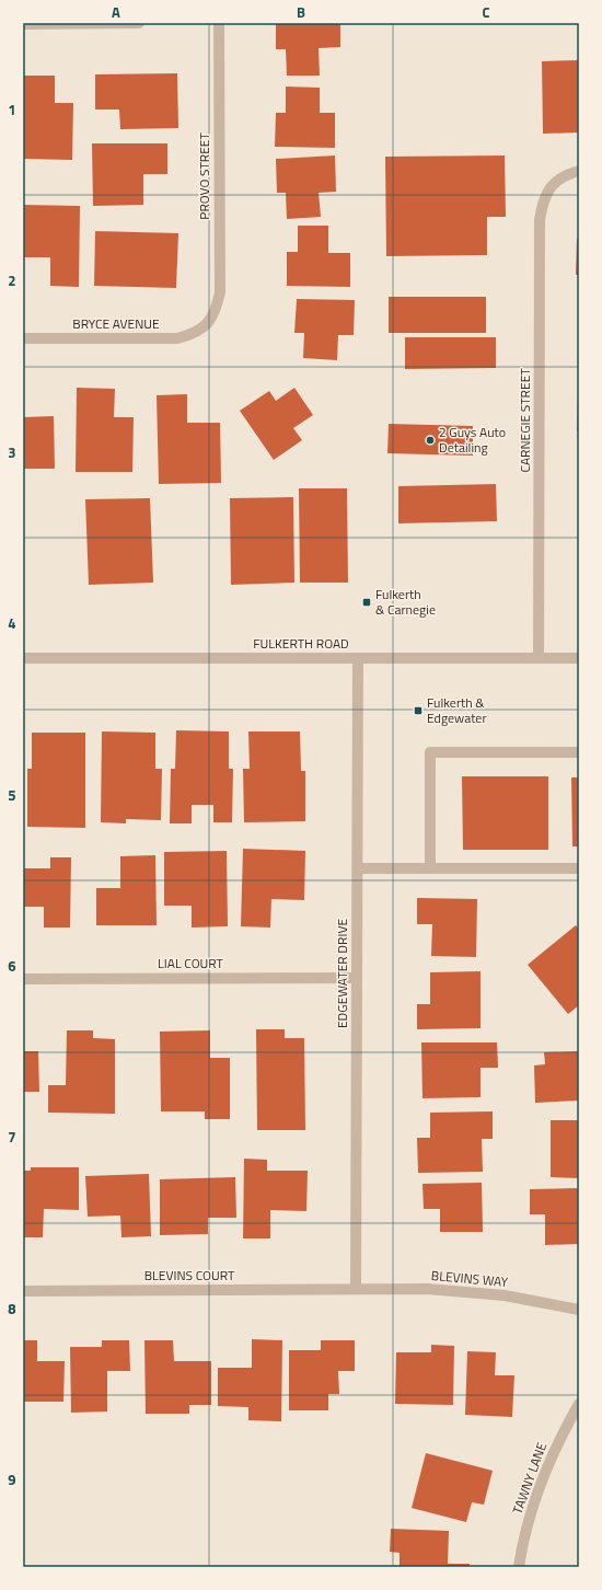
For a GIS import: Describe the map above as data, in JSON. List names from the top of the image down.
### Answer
{
  "streets": {
    "street": [
      "PROVO STREET",
      "BRYCE AVENUE",
      "CARNEGIE STREET",
      "FULKERTH ROAD",
      "LIAL COURT",
      "EDGEWATER DRIVE",
      "BLEVINS COURT",
      "BLEVINS WAY",
      "TAWNY LANE"
    ]
  },
  "crossings": [
    ["PROVO STREET", "BRYCE AVENUE"],
    ["CARNEGIE STREET", "FULKERTH ROAD"],
    ["FULKERTH ROAD", "EDGEWATER DRIVE"],
    ["LIAL COURT", "EDGEWATER DRIVE"],
    ["EDGEWATER DRIVE", "BLEVINS COURT"],
    ["EDGEWATER DRIVE", "BLEVINS WAY"],
    ["BLEVINS COURT", "BLEVINS WAY"]
  ],
  "places": {
    "other": ["2 Guys Auto Detailing"],
    "transit": ["Fulkerth & Carnegie", "Fulkerth & Edgewater"]
  },
  "grid": {
    "columns": ["A", "B", "C"],
    "rows": [
      "1",
      "2",
      "3",
      "4",
      "5",
      "6",
      "7",
      "8",
      "9"
    ]
  }
}
